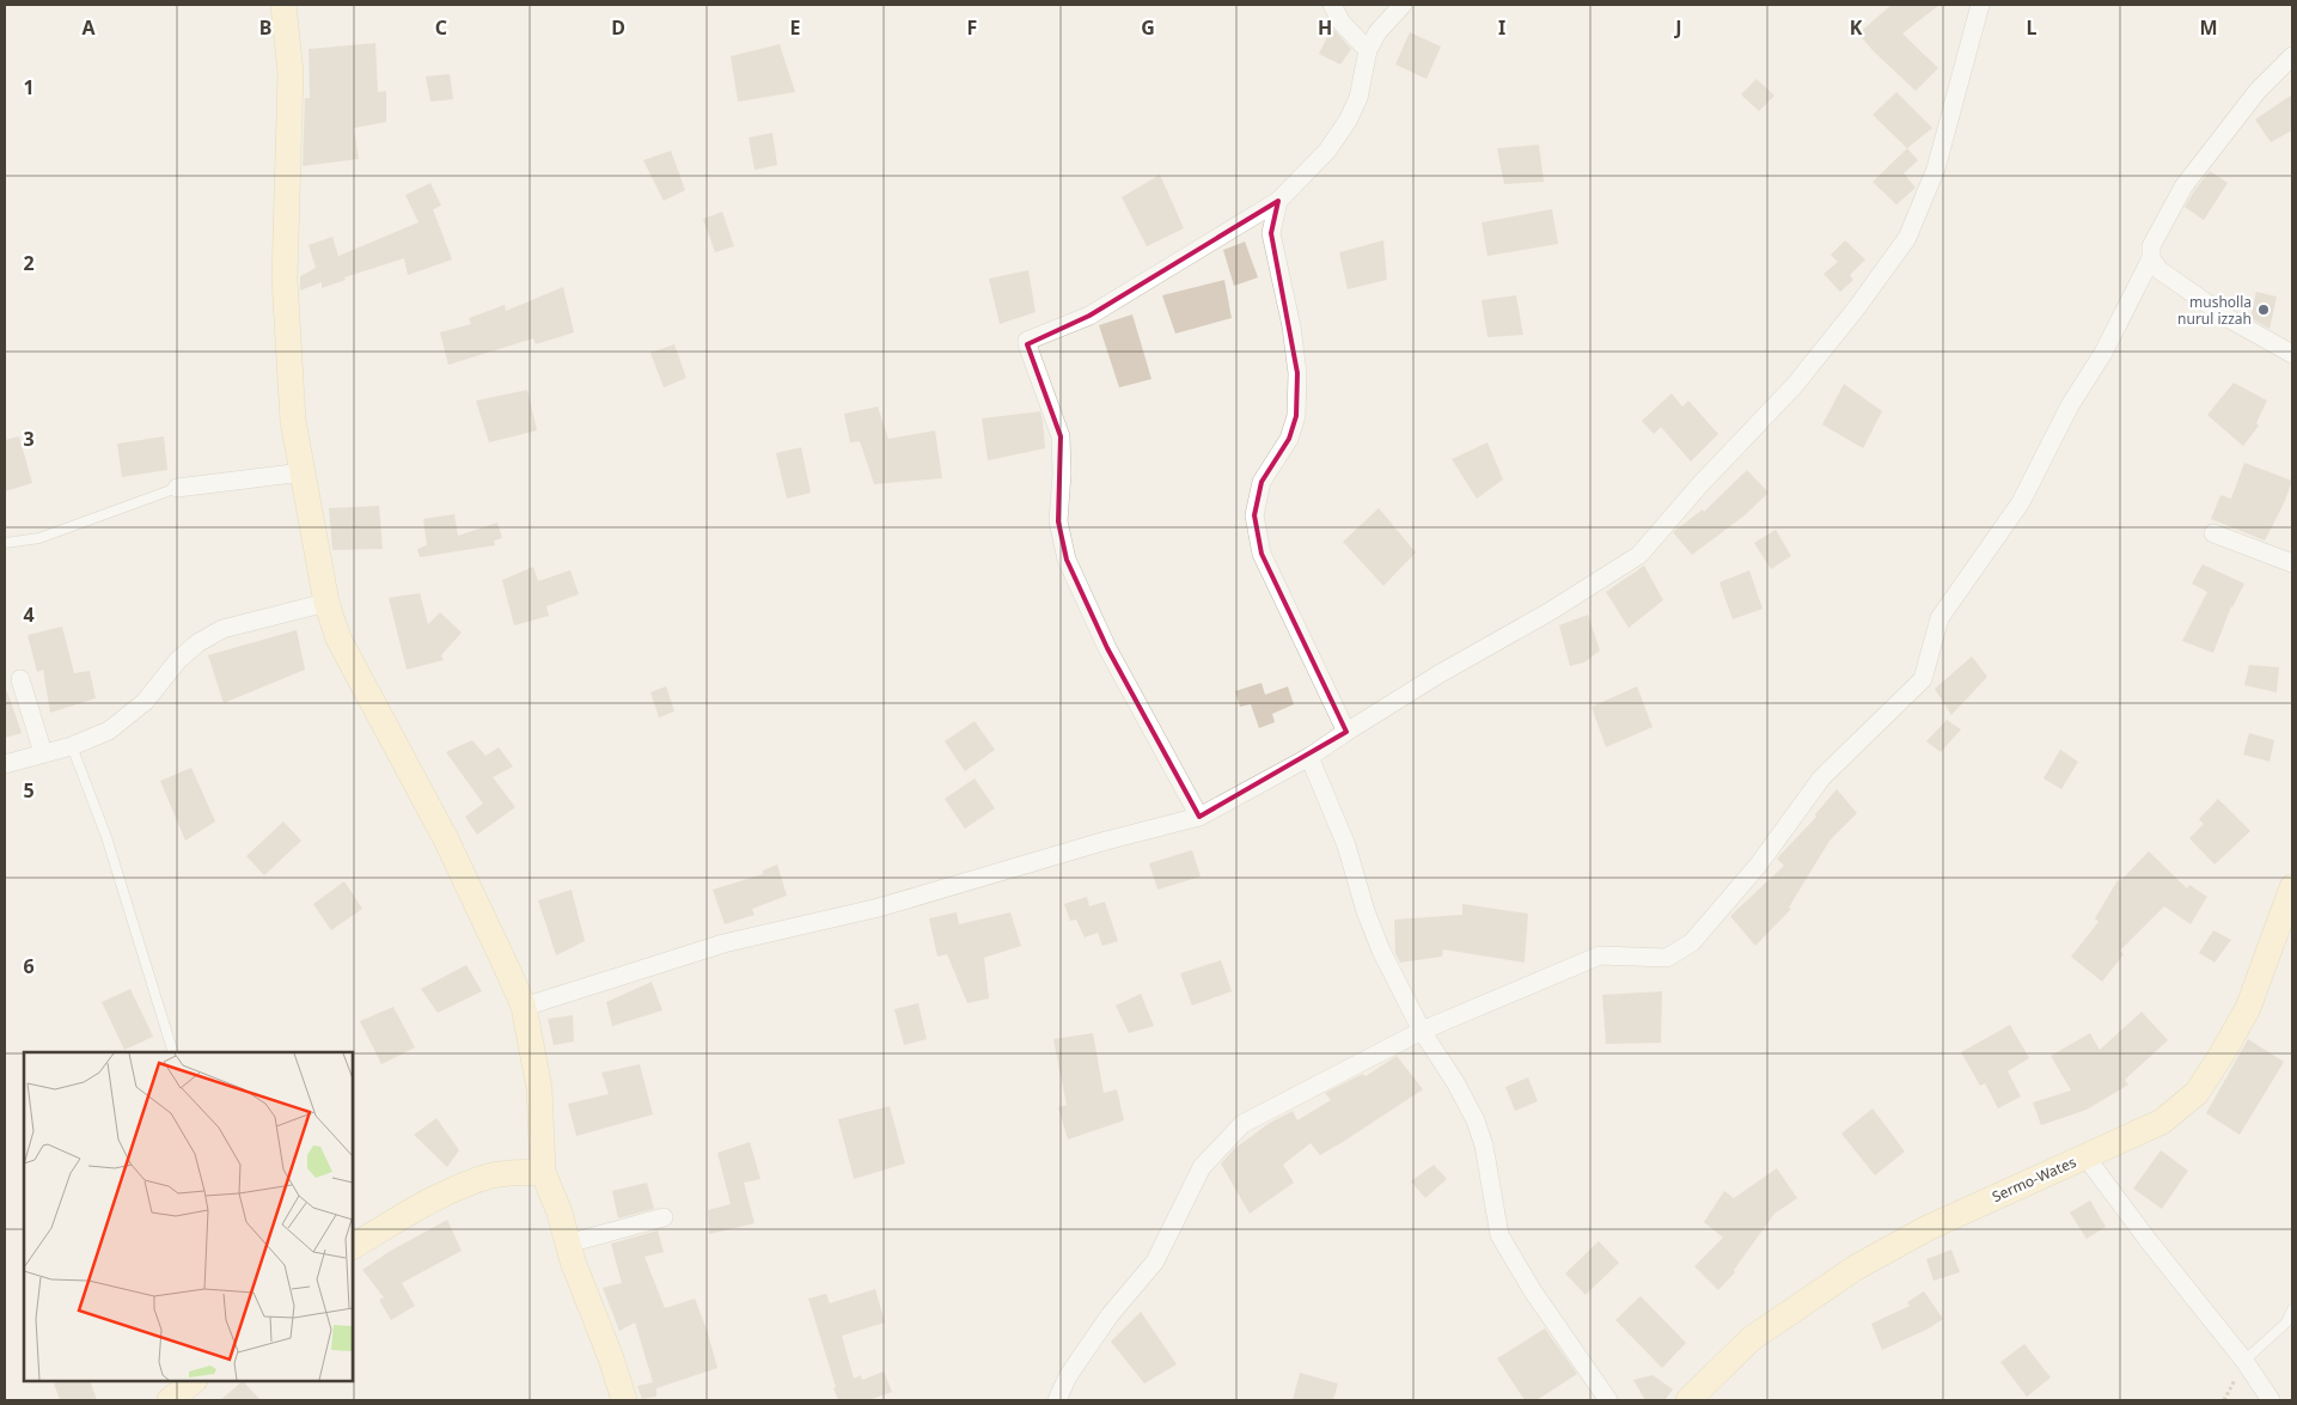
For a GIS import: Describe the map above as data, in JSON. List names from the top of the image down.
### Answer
{
  "streets": {
    "street": ["Sermo-Wates"]
  },
  "places": ["musholla nurul izzah"],
  "grid": {
    "columns": [
      "A",
      "B",
      "C",
      "D",
      "E",
      "F",
      "G",
      "H",
      "I",
      "J",
      "K",
      "L",
      "M"
    ],
    "rows": [
      "1",
      "2",
      "3",
      "4",
      "5",
      "6"
    ]
  }
}
